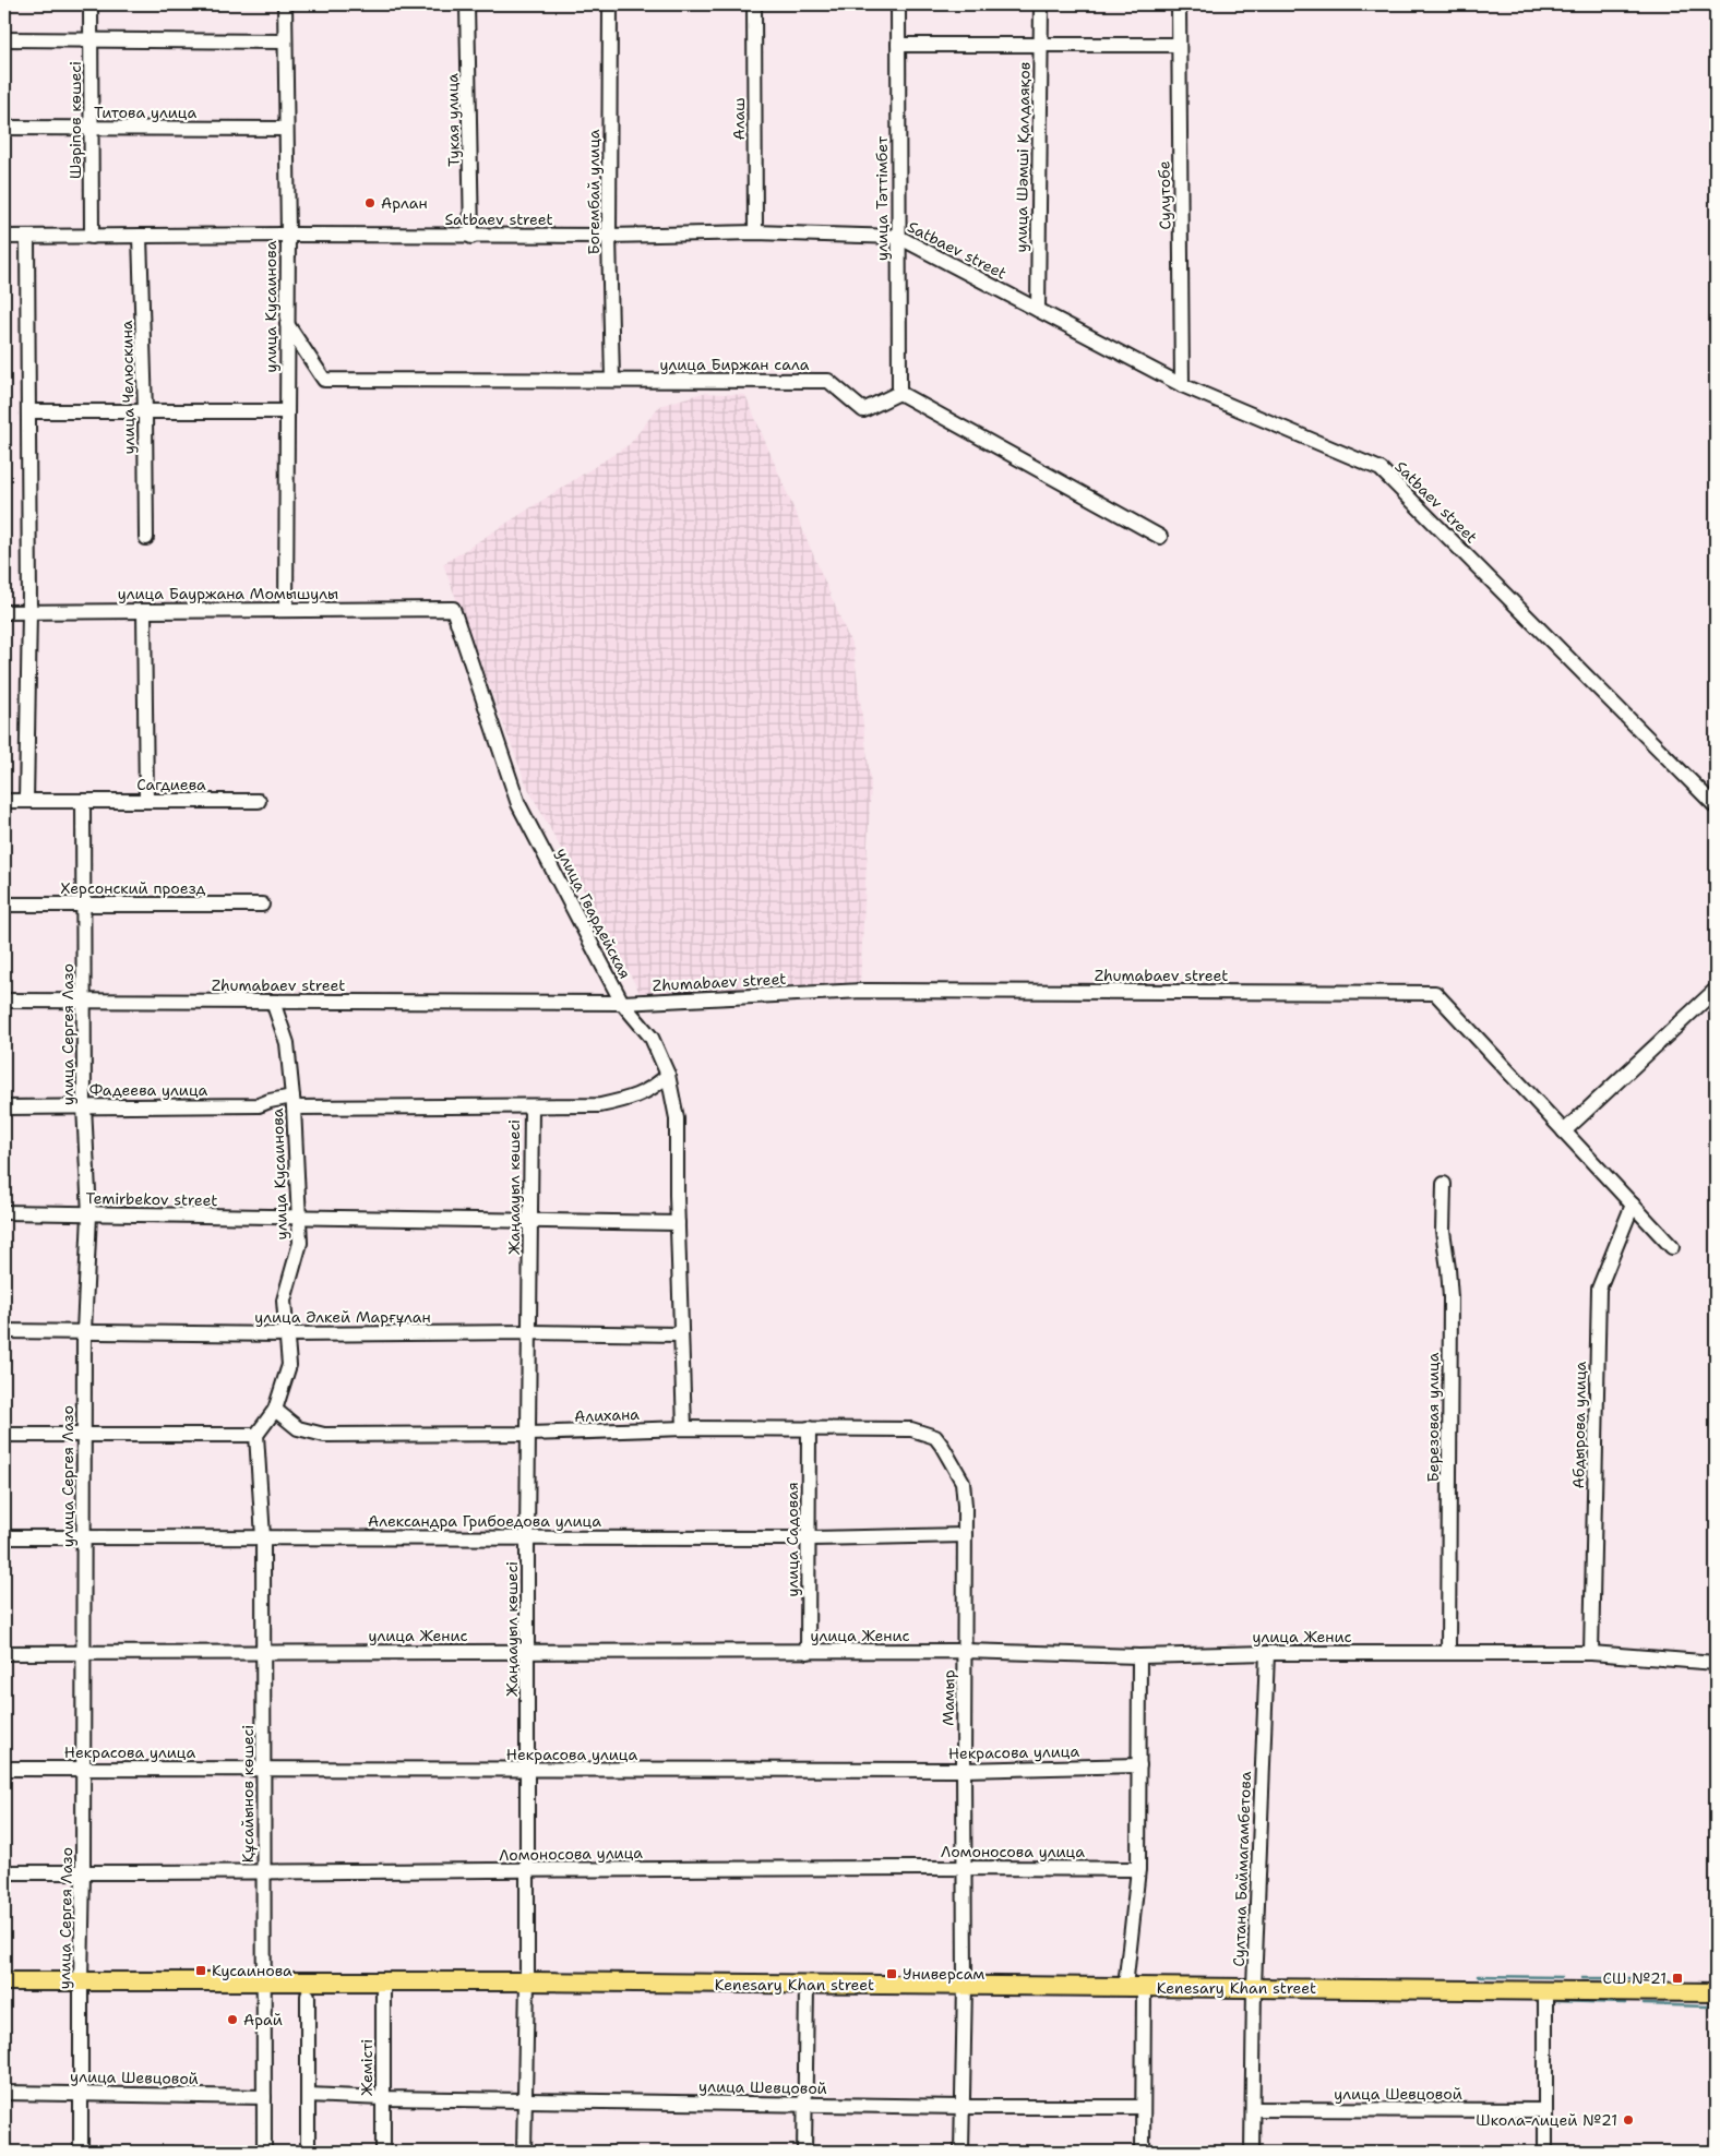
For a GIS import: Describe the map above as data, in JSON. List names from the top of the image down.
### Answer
{
  "streets": {
    "main road": ["Kenesary Khan street"],
    "street": [
      "Титова улица",
      "Алаш",
      "Шәріпов көшесі",
      "Тукая улица",
      "улица Шәмші Қалдаяқов",
      "Богембай улица",
      "Сулутобе",
      "улица Тәттімбет",
      "Satbaev street",
      "улица Кусаинова",
      "улица Биржан сала",
      "улица Челюскина",
      "улица Бауржана Момышулы",
      "Сагдиева",
      "Херсонский проезд",
      "улица Гвардейская",
      "Zhumabaev street",
      "улица Сергея Лазо",
      "Фадеева улица",
      "Жаңаауыл көшесі",
      "Temirbekov street",
      "улица Әлкей Марғұлан",
      "Алихана",
      "Березовая улица",
      "Абдырова улица",
      "Александра Грибоедова улица",
      "улица Садовая",
      "улица Женис",
      "Мамыр",
      "Некрасова улица",
      "Құсайынов көшесі",
      "Ломоносова улица",
      "Султана Баймагамбетова",
      "Жемісті",
      "улица Шевцовой"
    ]
  },
  "crossings": [
    ["Титова улица", "Шәріпов көшесі"],
    ["Титова улица", "улица Кусаинова"],
    ["Алаш", "Satbaev street"],
    ["Шәріпов көшесі", "Satbaev street"],
    ["Тукая улица", "Satbaev street"],
    ["улица Шәмші Қалдаяқов", "Satbaev street"],
    ["Богембай улица", "Satbaev street"],
    ["Богембай улица", "улица Биржан сала"],
    ["Сулутобе", "Satbaev street"],
    ["улица Тәттімбет", "Satbaev street"],
    ["улица Тәттімбет", "улица Биржан сала"],
    ["Satbaev street", "улица Кусаинова"],
    ["Satbaev street", "улица Челюскина"],
    ["улица Кусаинова", "улица Биржан сала"],
    ["улица Кусаинова", "улица Бауржана Момышулы"],
    ["улица Кусаинова", "Zhumabaev street"],
    ["улица Кусаинова", "Фадеева улица"],
    ["улица Кусаинова", "Temirbekov street"],
    ["улица Кусаинова", "улица Әлкей Марғұлан"],
    ["улица Кусаинова", "Алихана"],
    ["улица Кусаинова", "Құсайынов көшесі"],
    ["улица Бауржана Момышулы", "улица Гвардейская"],
    ["Сагдиева", "улица Сергея Лазо"],
    ["Херсонский проезд", "улица Сергея Лазо"],
    ["улица Гвардейская", "Zhumabaev street"],
    ["улица Гвардейская", "Фадеева улица"],
    ["улица Гвардейская", "Temirbekov street"],
    ["улица Гвардейская", "улица Әлкей Марғұлан"],
    ["улица Гвардейская", "Алихана"],
    ["Zhumabaev street", "улица Сергея Лазо"],
    ["улица Сергея Лазо", "Фадеева улица"],
    ["улица Сергея Лазо", "Temirbekov street"],
    ["улица Сергея Лазо", "улица Әлкей Марғұлан"],
    ["улица Сергея Лазо", "Александра Грибоедова улица"],
    ["улица Сергея Лазо", "улица Женис"],
    ["улица Сергея Лазо", "Некрасова улица"],
    ["улица Сергея Лазо", "Ломоносова улица"],
    ["улица Сергея Лазо", "Kenesary Khan street"],
    ["улица Сергея Лазо", "улица Шевцовой"],
    ["Фадеева улица", "Жаңаауыл көшесі"],
    ["Жаңаауыл көшесі", "Temirbekov street"],
    ["Жаңаауыл көшесі", "улица Әлкей Марғұлан"],
    ["Жаңаауыл көшесі", "Алихана"],
    ["Жаңаауыл көшесі", "Александра Грибоедова улица"],
    ["Жаңаауыл көшесі", "улица Женис"],
    ["Жаңаауыл көшесі", "Некрасова улица"],
    ["Жаңаауыл көшесі", "Ломоносова улица"],
    ["Жаңаауыл көшесі", "Kenesary Khan street"],
    ["Жаңаауыл көшесі", "улица Шевцовой"],
    ["Алихана", "улица Садовая"],
    ["Алихана", "Мамыр"],
    ["Березовая улица", "улица Женис"],
    ["Абдырова улица", "улица Женис"],
    ["Александра Грибоедова улица", "улица Садовая"],
    ["Александра Грибоедова улица", "Мамыр"],
    ["Александра Грибоедова улица", "Құсайынов көшесі"],
    ["улица Садовая", "улица Женис"],
    ["улица Женис", "Мамыр"],
    ["улица Женис", "Құсайынов көшесі"],
    ["улица Женис", "Султана Баймагамбетова"],
    ["Мамыр", "Некрасова улица"],
    ["Мамыр", "Ломоносова улица"],
    ["Мамыр", "Kenesary Khan street"],
    ["Мамыр", "улица Шевцовой"],
    ["Некрасова улица", "Құсайынов көшесі"],
    ["Құсайынов көшесі", "Ломоносова улица"],
    ["Құсайынов көшесі", "Kenesary Khan street"],
    ["Құсайынов көшесі", "улица Шевцовой"],
    ["Султана Баймагамбетова", "Kenesary Khan street"],
    ["Султана Баймагамбетова", "улица Шевцовой"],
    ["Kenesary Khan street", "Жемісті"],
    ["Жемісті", "улица Шевцовой"]
  ],
  "places": {
    "other": ["Арлан", "Арай", "Школа-лицей №21"],
    "transit": ["Кусаинова", "Универсам", "СШ №21"]
  }
}
